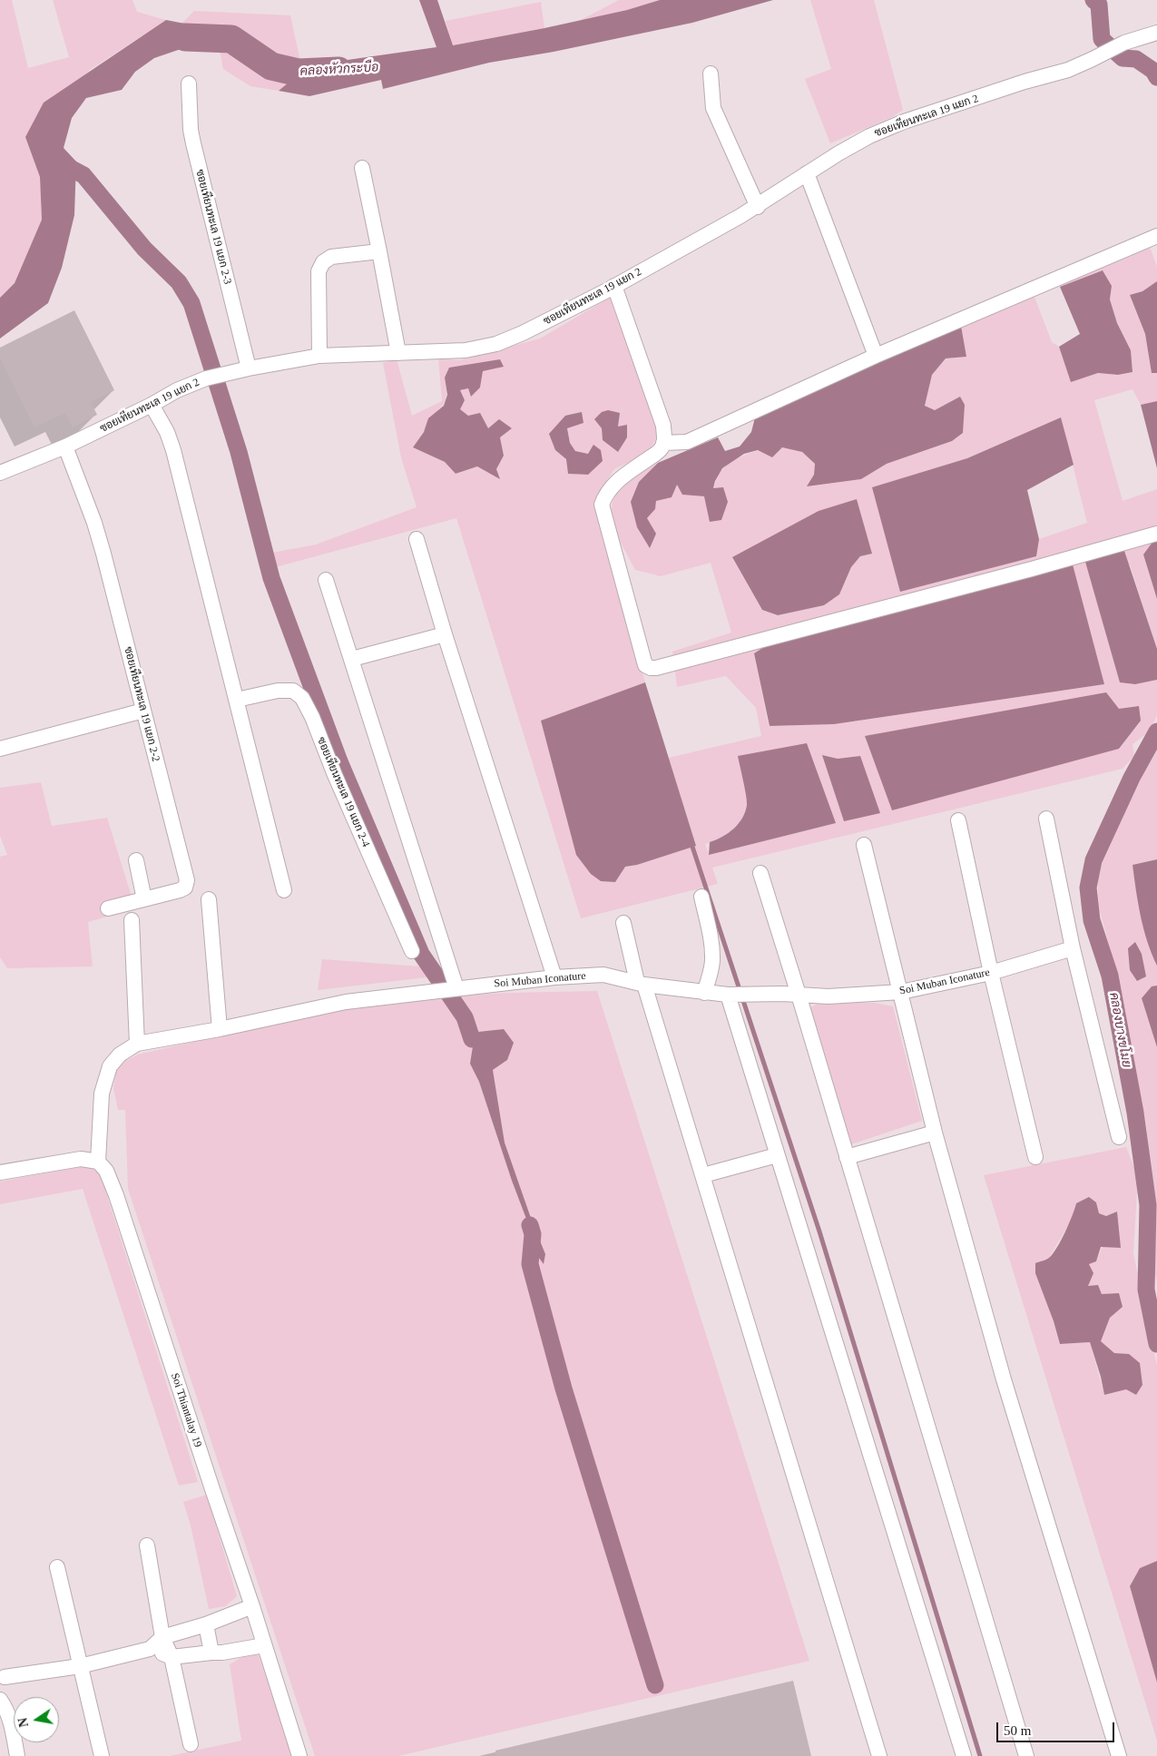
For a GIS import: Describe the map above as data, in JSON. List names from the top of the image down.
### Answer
{
  "streets": {
    "street": [
      "ซอยเทียนทะเล 19 แยก 2",
      "ซอยเทียนทะเล 19 แยก 2-3",
      "ซอยเทียนทะเล 19 แยก 2-2",
      "ซอยเทียนทะเล 19 แยก 2-4",
      "Soi Muban Iconature",
      "Soi Thiantalay 19"
    ]
  },
  "crossings": [
    ["ซอยเทียนทะเล 19 แยก 2", "ซอยเทียนทะเล 19 แยก 2-3"],
    ["ซอยเทียนทะเล 19 แยก 2", "ซอยเทียนทะเล 19 แยก 2-2"],
    ["Soi Muban Iconature", "Soi Thiantalay 19"]
  ],
  "water": ["คลองหัวกระบือ", "คลองบางขโมย"],
  "scale_bar": "50 m",
  "north": "left"
}
